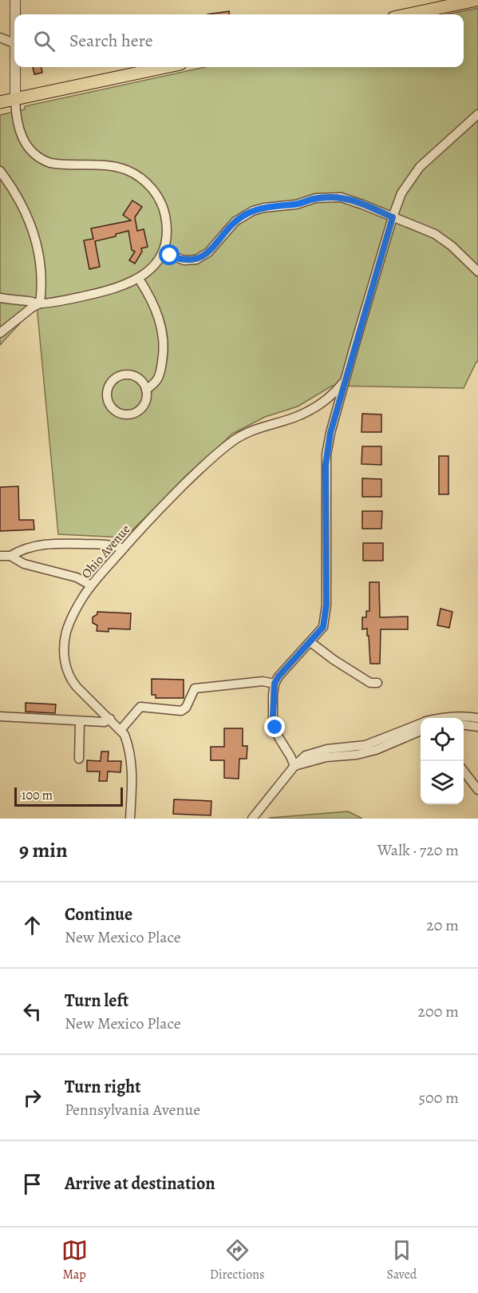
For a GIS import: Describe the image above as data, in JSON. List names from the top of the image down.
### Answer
{
  "streets": {
    "street": ["Ohio Avenue"]
  },
  "scale_bar": "100 m",
  "page": {
    "search": "Search here",
    "scale": "100 m",
    "heading": ["9 min", "Walk · 720 m"],
    "list": [
      ["Continue", "New Mexico Place", "20 m"],
      ["Turn left", "New Mexico Place", "200 m"],
      ["Turn right", "Pennsylvania Avenue", "500 m"],
      "Arrive at destination"
    ],
    "nav": ["Map", "Directions", "Saved"]
  }
}
